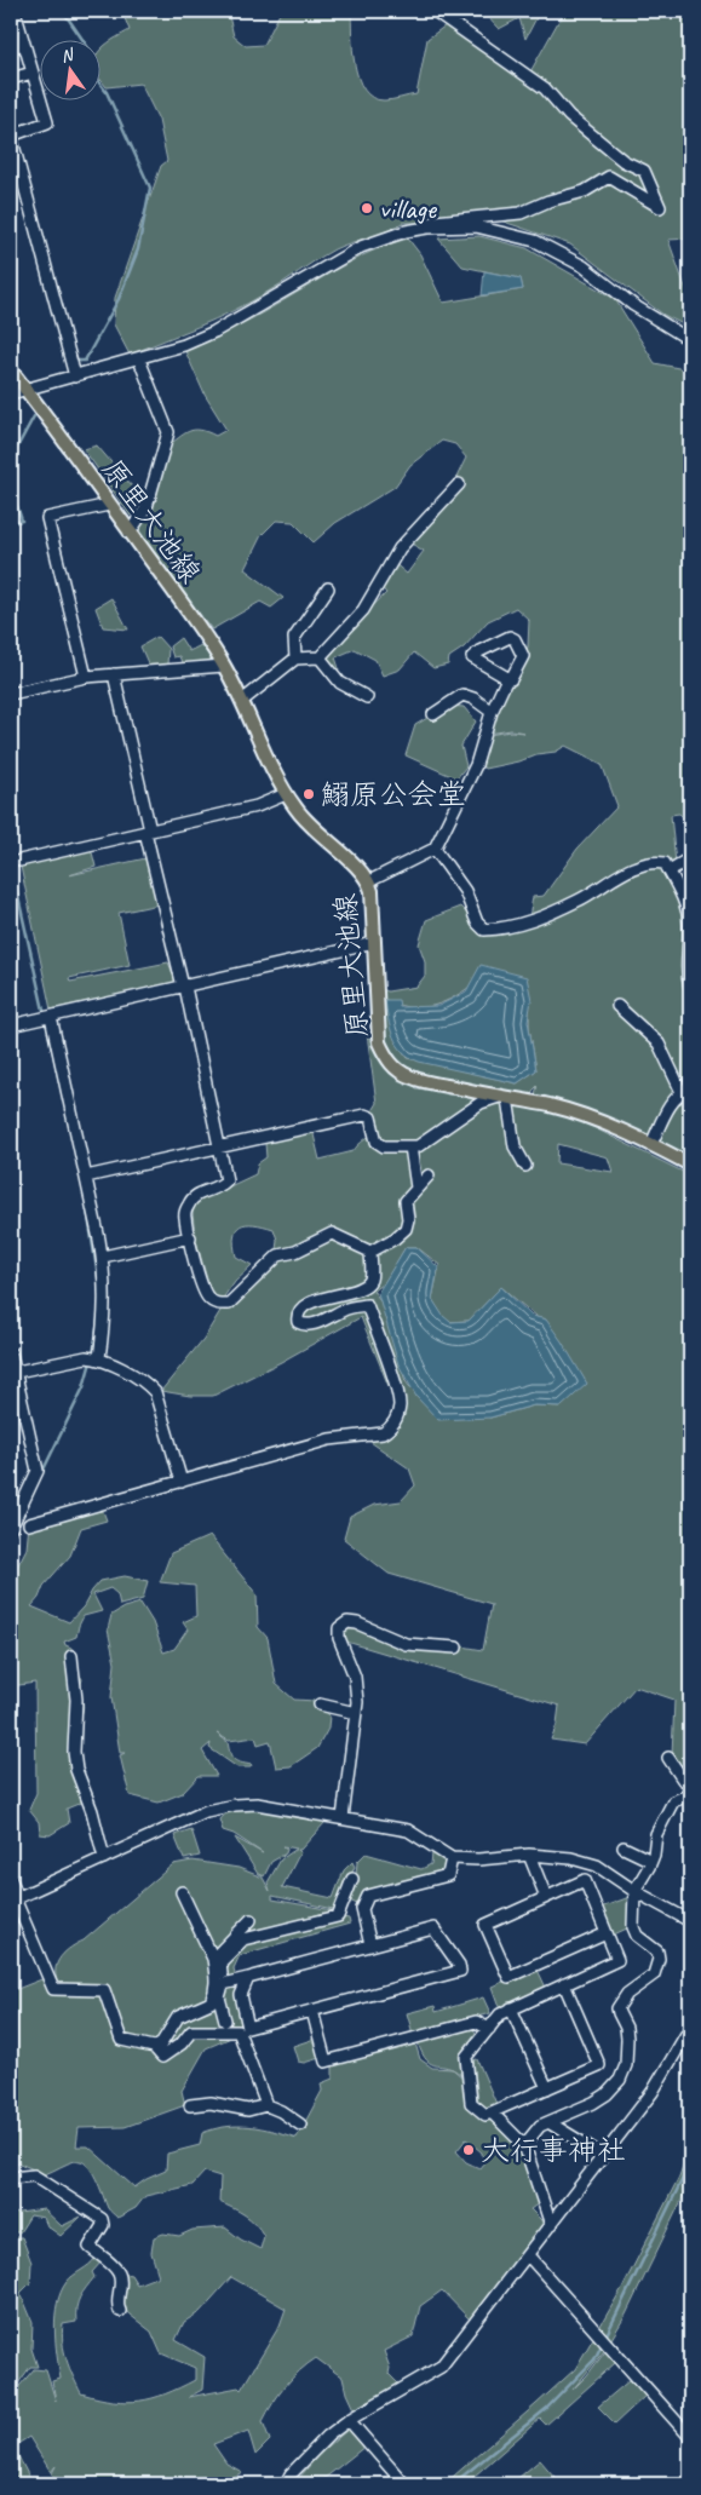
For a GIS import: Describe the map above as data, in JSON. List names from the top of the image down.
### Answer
{
  "streets": {
    "main road": ["原里大池線"]
  },
  "places": ["village", "鰯原公会堂", "大行事神社"],
  "north": "top"
}
